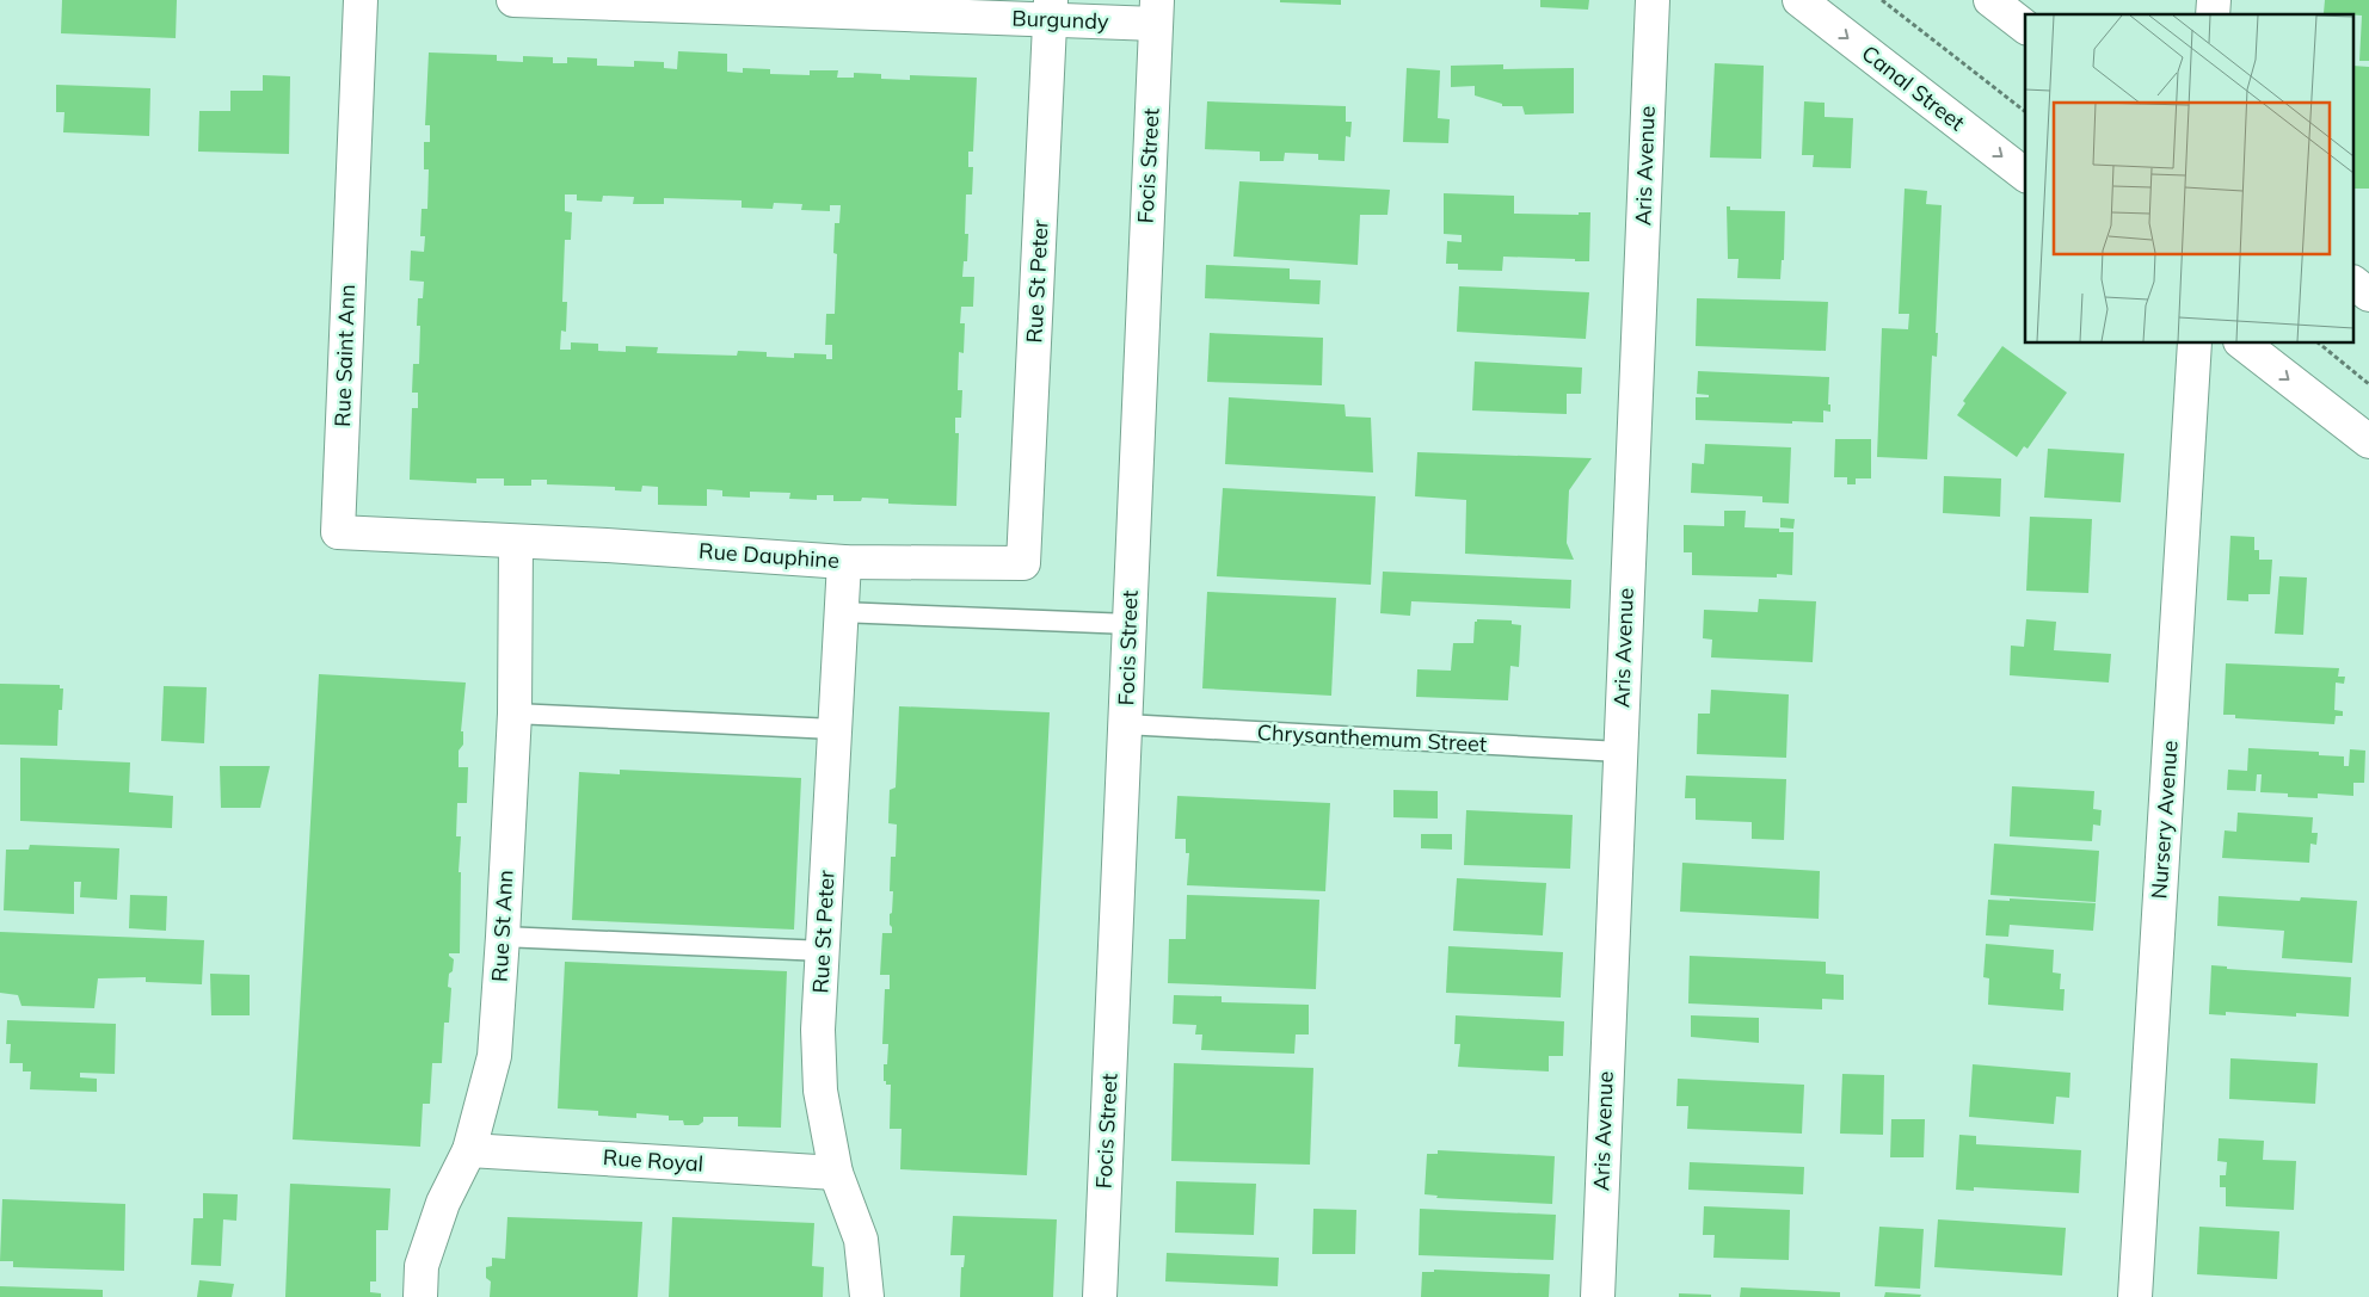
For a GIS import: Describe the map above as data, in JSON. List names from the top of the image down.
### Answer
{
  "streets": {
    "street": [
      "Burgundy",
      "Canal Street",
      "Focis Street",
      "Aris Avenue",
      "Rue St Peter",
      "Rue Saint Ann",
      "Rue Dauphine",
      "Nursery Avenue",
      "Rue St Ann",
      "Rue Royal"
    ],
    "lane": ["Chrysanthemum Street"]
  },
  "crossings": [
    ["Burgundy", "Focis Street"],
    ["Burgundy", "Rue St Peter"],
    ["Focis Street", "Chrysanthemum Street"],
    ["Aris Avenue", "Chrysanthemum Street"],
    ["Rue St Peter", "Rue Dauphine"],
    ["Rue St Peter", "Rue Royal"],
    ["Rue Saint Ann", "Rue Dauphine"],
    ["Rue Saint Ann", "Rue St Ann"],
    ["Rue Dauphine", "Rue St Ann"],
    ["Rue St Ann", "Rue Royal"]
  ],
  "one_way": ["Canal Street"]
}
